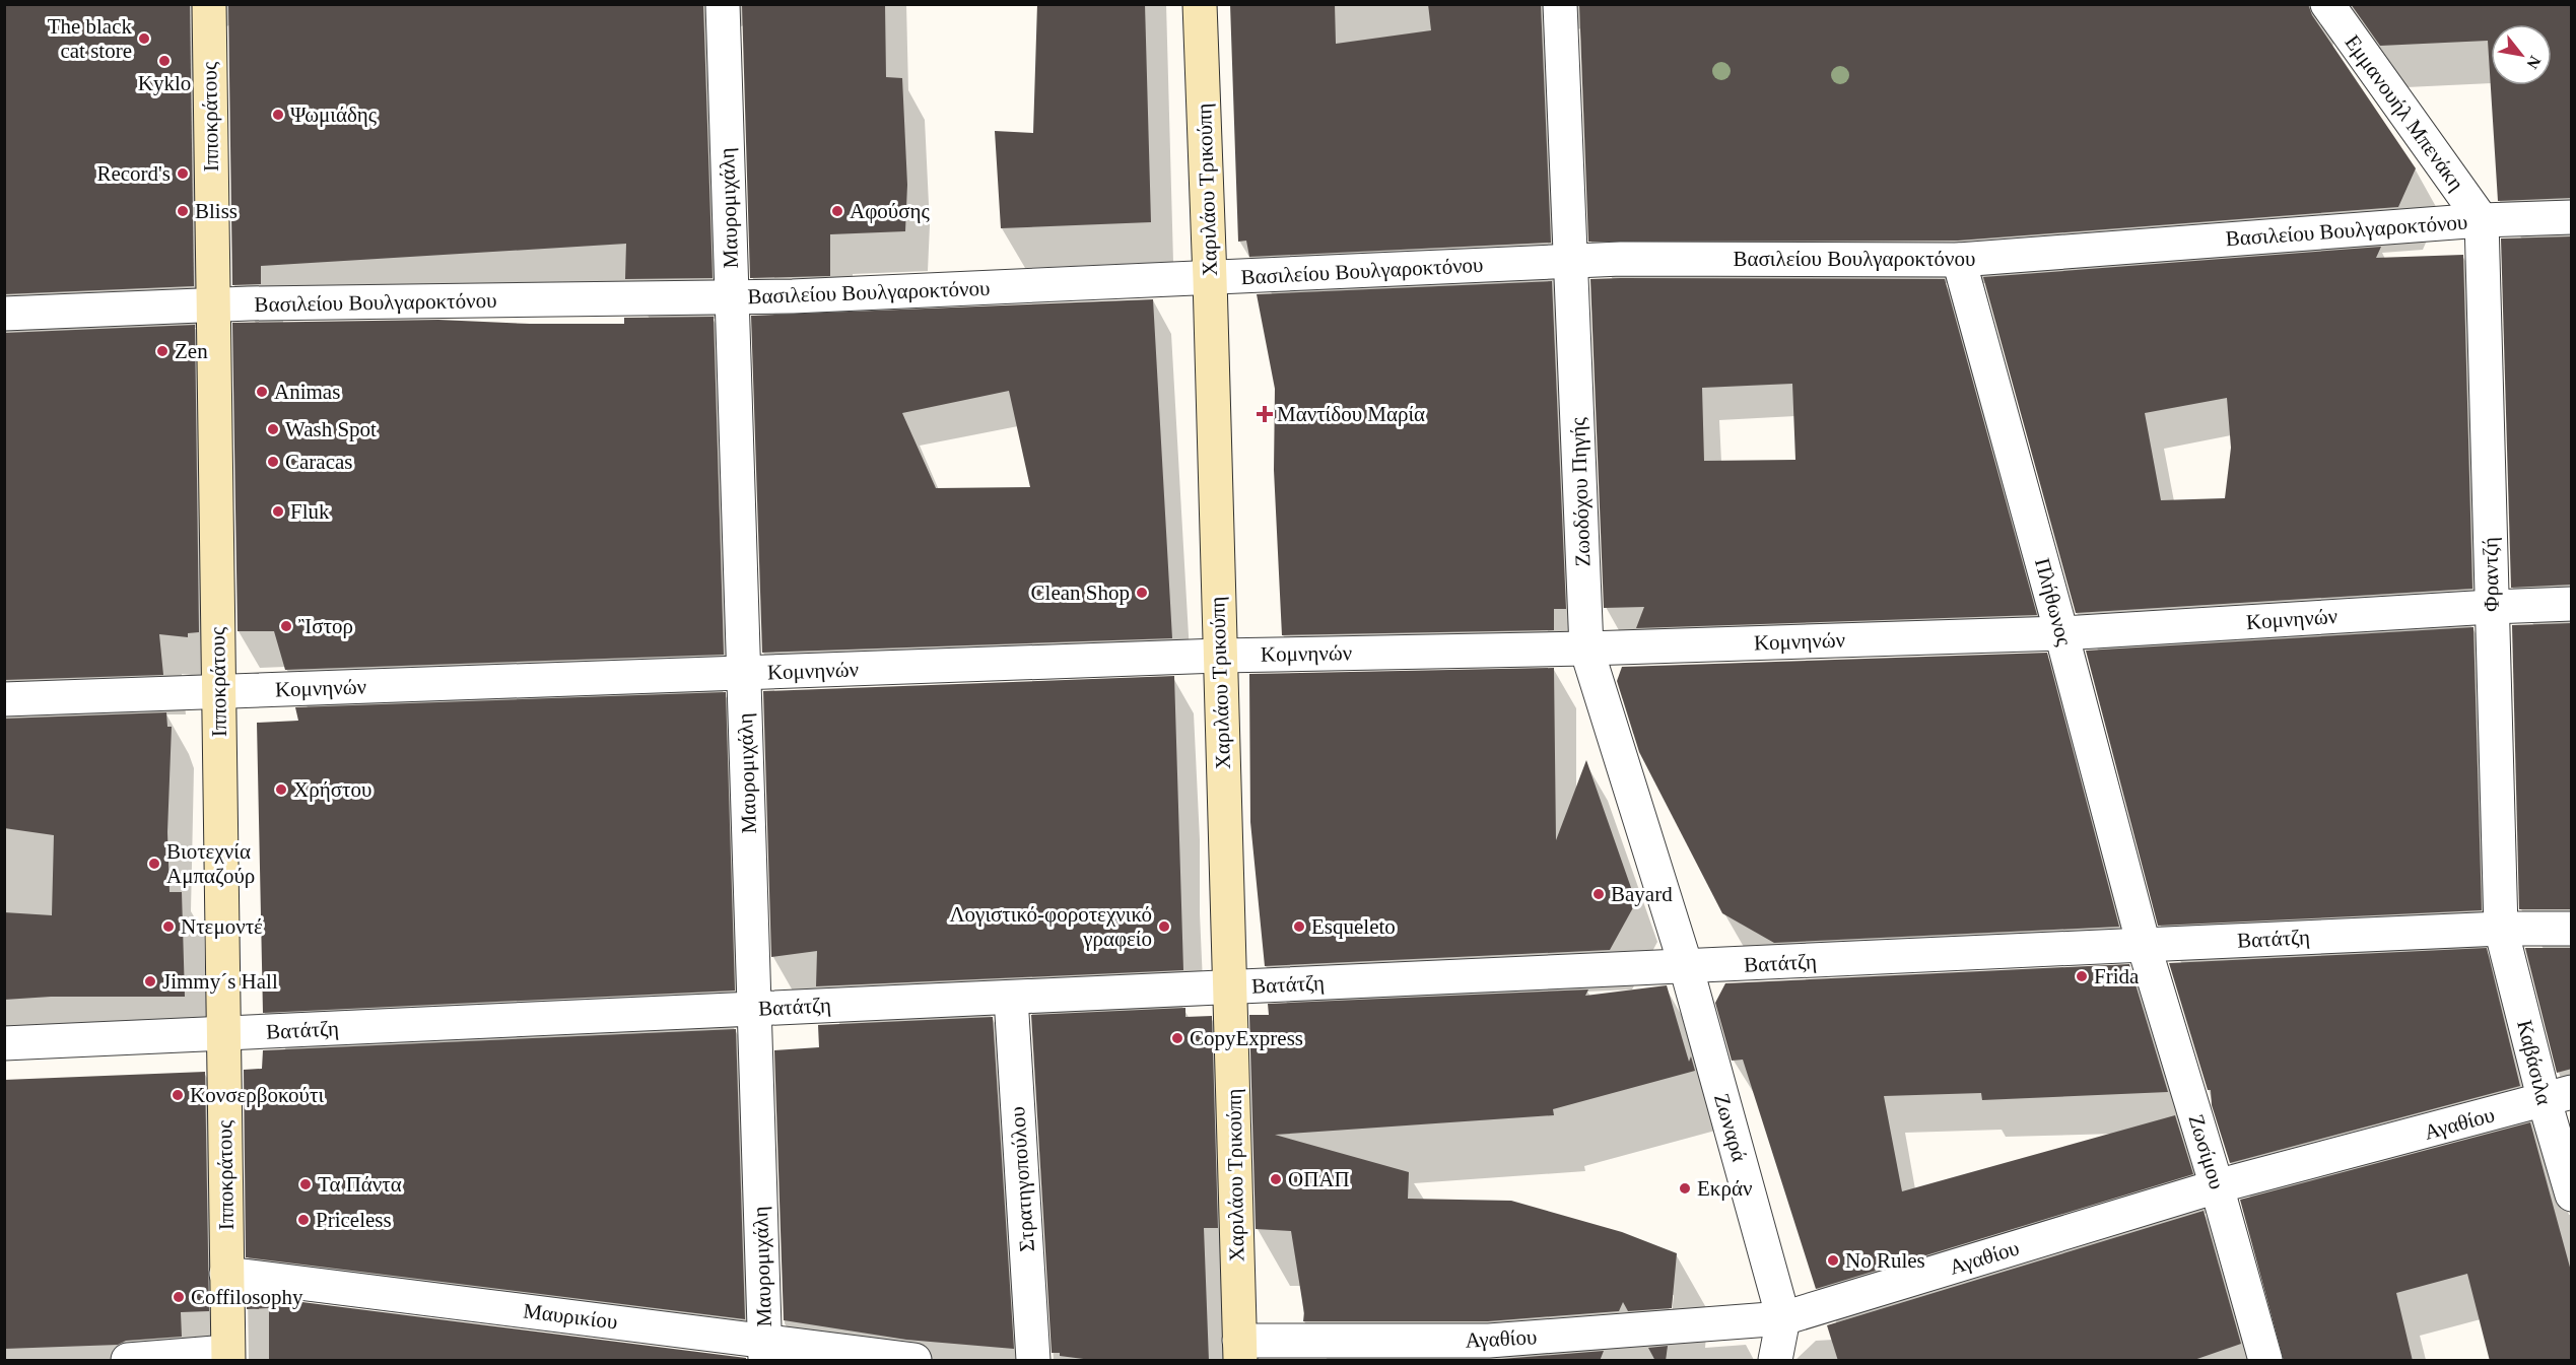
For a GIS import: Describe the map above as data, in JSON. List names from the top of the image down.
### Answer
{
  "streets": {
    "street": [
      "Εμμανουήλ Μπενάκη",
      "Ιπποκράτους",
      "Χαριλάου Τρικούπη",
      "Μαυρομιχάλη",
      "Βασιλείου Βουλγαροκτόνου",
      "Ζωοδόχου Πηγής",
      "Φραντζή",
      "Πλήθωνος",
      "Κομνηνών",
      "Βατάτζη",
      "Καβάσιλα",
      "Αγαθίου",
      "Ζωναρά",
      "Ζωσίμου",
      "Στρατηγοπούλου",
      "Μαυρικίου"
    ]
  },
  "crossings": [
    ["Εμμανουήλ Μπενάκη", "Βασιλείου Βουλγαροκτόνου"],
    ["Εμμανουήλ Μπενάκη", "Φραντζή"],
    ["Ιπποκράτους", "Βασιλείου Βουλγαροκτόνου"],
    ["Ιπποκράτους", "Κομνηνών"],
    ["Ιπποκράτους", "Βατάτζη"],
    ["Ιπποκράτους", "Μαυρικίου"],
    ["Χαριλάου Τρικούπη", "Βασιλείου Βουλγαροκτόνου"],
    ["Χαριλάου Τρικούπη", "Κομνηνών"],
    ["Χαριλάου Τρικούπη", "Βατάτζη"],
    ["Χαριλάου Τρικούπη", "Αγαθίου"],
    ["Μαυρομιχάλη", "Βασιλείου Βουλγαροκτόνου"],
    ["Μαυρομιχάλη", "Κομνηνών"],
    ["Μαυρομιχάλη", "Βατάτζη"],
    ["Μαυρομιχάλη", "Μαυρικίου"],
    ["Βασιλείου Βουλγαροκτόνου", "Ζωοδόχου Πηγής"],
    ["Βασιλείου Βουλγαροκτόνου", "Φραντζή"],
    ["Βασιλείου Βουλγαροκτόνου", "Πλήθωνος"],
    ["Ζωοδόχου Πηγής", "Κομνηνών"],
    ["Ζωοδόχου Πηγής", "Βατάτζη"],
    ["Ζωοδόχου Πηγής", "Ζωναρά"],
    ["Φραντζή", "Κομνηνών"],
    ["Φραντζή", "Βατάτζη"],
    ["Φραντζή", "Καβάσιλα"],
    ["Πλήθωνος", "Κομνηνών"],
    ["Πλήθωνος", "Βατάτζη"],
    ["Πλήθωνος", "Ζωσίμου"],
    ["Βατάτζη", "Καβάσιλα"],
    ["Βατάτζη", "Ζωναρά"],
    ["Βατάτζη", "Ζωσίμου"],
    ["Βατάτζη", "Στρατηγοπούλου"],
    ["Καβάσιλα", "Αγαθίου"],
    ["Αγαθίου", "Ζωναρά"],
    ["Αγαθίου", "Ζωσίμου"]
  ],
  "places": {
    "other": [
      "The black cat store",
      "Kyklo",
      "Ψωμιάδης",
      "Record's",
      "Bliss",
      "Αφούσης",
      "Zen",
      "Animas",
      "Wash Spot",
      "Caracas",
      "Fluk",
      "Clean Shop",
      "Ἲστορ",
      "Χρήστου",
      "Βιοτεχνία Αμπαζούρ",
      "Bayard",
      "Ντεμοντέ",
      "Λογιστικό-φοροτεχνικό γραφείο",
      "Esqueleto",
      "Frida",
      "Jimmy´s Hall",
      "CopyExpress",
      "Κονσερβοκούτι",
      "ΟΠΑΠ",
      "Τα Πάντα",
      "Εκράν",
      "Priceless",
      "No Rules",
      "Coffilosophy"
    ],
    "health": ["Μαντίδου Μαρία"]
  },
  "north": "bottom right"
}
